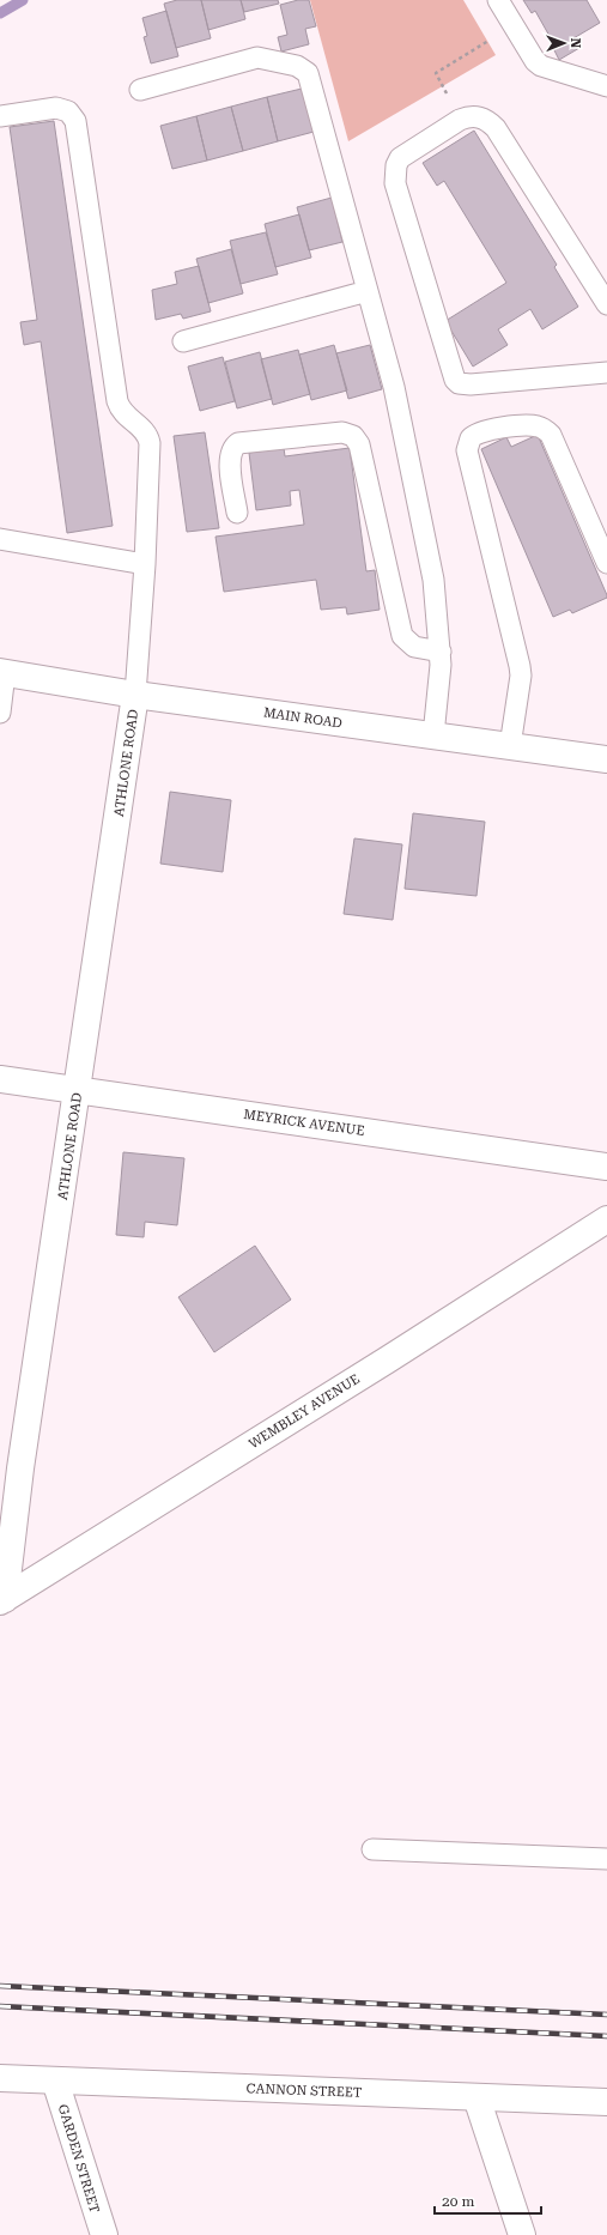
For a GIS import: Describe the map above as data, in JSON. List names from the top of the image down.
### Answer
{
  "streets": {
    "street": [
      "MAIN ROAD",
      "ATHLONE ROAD",
      "MEYRICK AVENUE",
      "WEMBLEY AVENUE",
      "CANNON STREET",
      "GARDEN STREET"
    ]
  },
  "crossings": [
    ["MAIN ROAD", "ATHLONE ROAD"],
    ["ATHLONE ROAD", "MEYRICK AVENUE"],
    ["ATHLONE ROAD", "WEMBLEY AVENUE"],
    ["CANNON STREET", "GARDEN STREET"]
  ],
  "scale_bar": "20 m",
  "north": "right"
}
